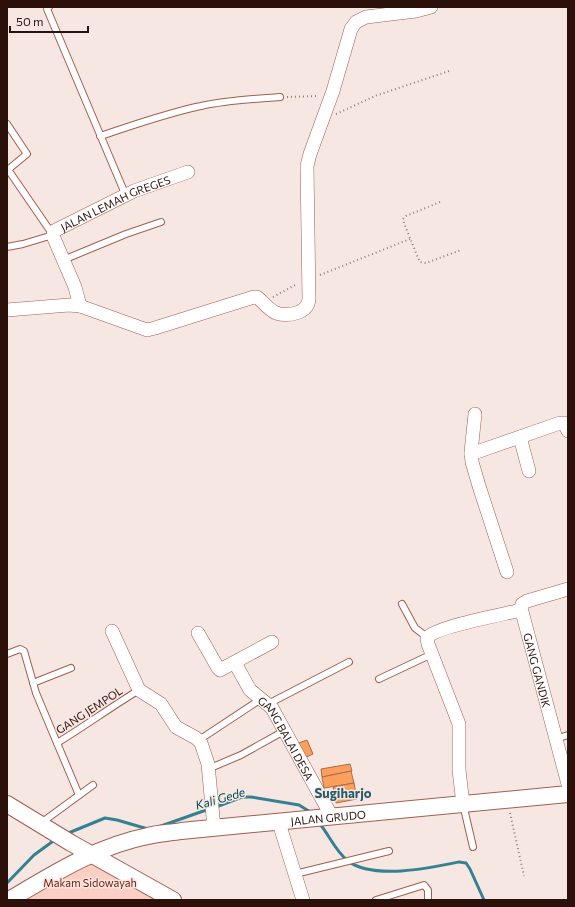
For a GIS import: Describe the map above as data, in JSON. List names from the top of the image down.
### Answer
{
  "streets": {
    "street": [
      "JALAN LEMAH GREGES",
      "GANG GANDIK",
      "GANG BALAI DESA",
      "JALAN GRUDO"
    ],
    "lane": ["GANG JEMPOL"]
  },
  "crossings": [
    ["GANG BALAI DESA", "JALAN GRUDO"]
  ],
  "districts": ["Sugiharjo"],
  "water": ["Kali Gede"],
  "parks": ["Makam Sidowayah"],
  "scale_bar": "50 m"
}
